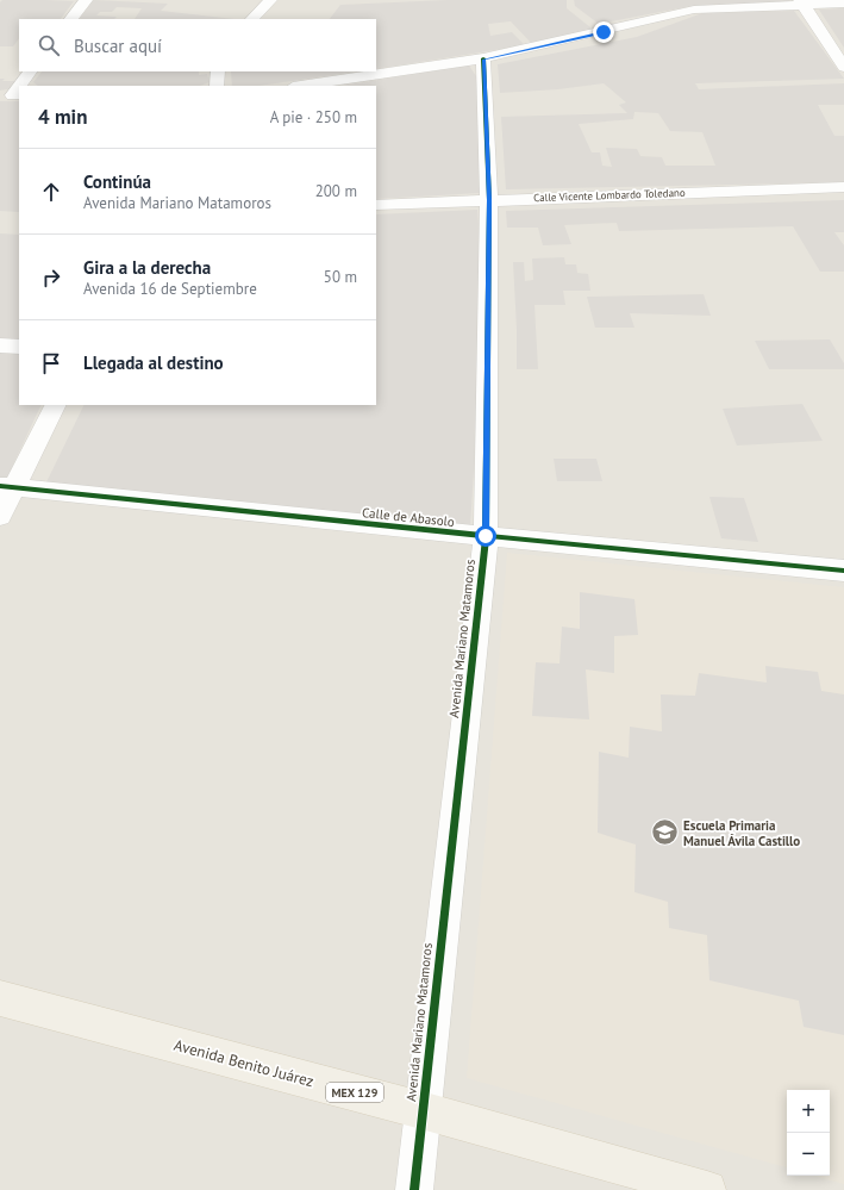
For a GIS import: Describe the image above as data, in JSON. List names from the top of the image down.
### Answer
{
  "streets": {
    "main road": ["Avenida Benito Juárez", "MEX 129"],
    "street": ["Calle Vicente Lombardo Toledano", "Calle de Abasolo", "Avenida Mariano Matamoros"]
  },
  "crossings": [
    ["Calle Vicente Lombardo Toledano", "Avenida Mariano Matamoros"],
    ["Calle de Abasolo", "Avenida Mariano Matamoros"],
    ["Avenida Mariano Matamoros", "Avenida Benito Juárez"]
  ],
  "places": {
    "school or university": ["Escuela Primaria Manuel Ávila Castillo"]
  },
  "page": {
    "search": "Buscar aquí",
    "heading": ["4 min", "A pie · 250 m"],
    "list": [
      ["Continúa", "Avenida Mariano Matamoros", "200 m"],
      ["Gira a la derecha", "Avenida 16 de Septiembre", "50 m"],
      "Llegada al destino"
    ],
    "map_buttons": ["+", "−"]
  }
}
